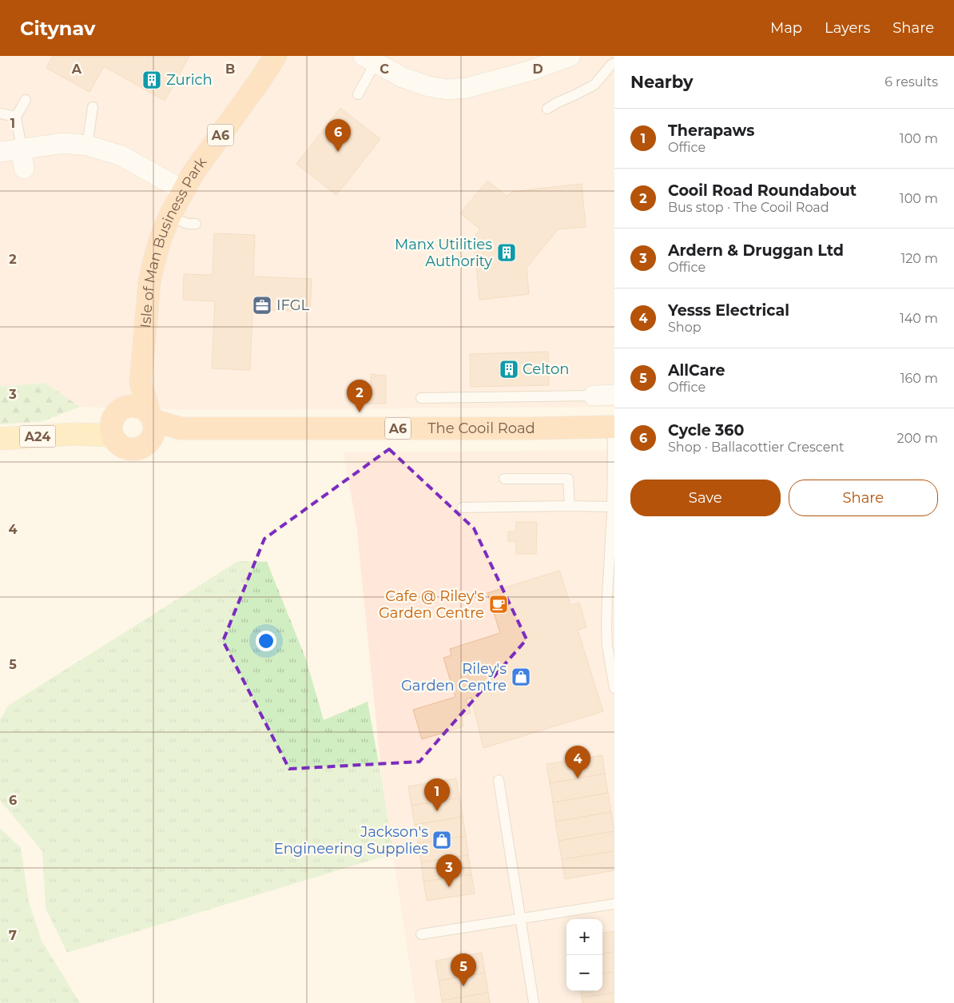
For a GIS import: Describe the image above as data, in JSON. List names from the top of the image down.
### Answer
{
  "streets": {
    "highway": ["A6", "Isle of Man Business Park", "The Cooil Road"],
    "main road": ["A24"]
  },
  "crossings": [
    ["Isle of Man Business Park", "The Cooil Road"],
    ["Isle of Man Business Park", "A24"],
    ["The Cooil Road", "A24"]
  ],
  "places": {
    "building": ["Zurich", "Manx Utilities Authority", "Celton"],
    "office": ["IFGL"],
    "cafe": ["Cafe @ Riley's Garden Centre"],
    "shop": ["Riley's Garden Centre", "Jackson's Engineering Supplies"]
  },
  "page": {
    "header": "Citynav",
    "nav": ["Map", "Layers", "Share"],
    "heading": ["Nearby", "6 results"],
    "list": [
      {
        "mark": "1",
        "name": "Therapaws",
        "note": "Office",
        "value": "100 m"
      },
      {
        "mark": "2",
        "name": "Cooil Road Roundabout",
        "note": "Bus stop · The Cooil Road",
        "value": "100 m"
      },
      {
        "mark": "3",
        "name": "Ardern & Druggan Ltd",
        "note": "Office",
        "value": "120 m"
      },
      {
        "mark": "4",
        "name": "Yesss Electrical",
        "note": "Shop",
        "value": "140 m"
      },
      {
        "mark": "5",
        "name": "AllCare",
        "note": "Office",
        "value": "160 m"
      },
      {
        "mark": "6",
        "name": "Cycle 360",
        "note": "Shop · Ballacottier Crescent",
        "value": "200 m"
      }
    ],
    "pins": [
      "6",
      "2",
      "4",
      "1",
      "3",
      "5"
    ],
    "buttons": ["Save", "Share"],
    "map_buttons": ["+", "−"]
  },
  "grid": {
    "columns": [
      "A",
      "B",
      "C",
      "D"
    ],
    "rows": [
      "1",
      "2",
      "3",
      "4",
      "5",
      "6",
      "7"
    ]
  }
}
